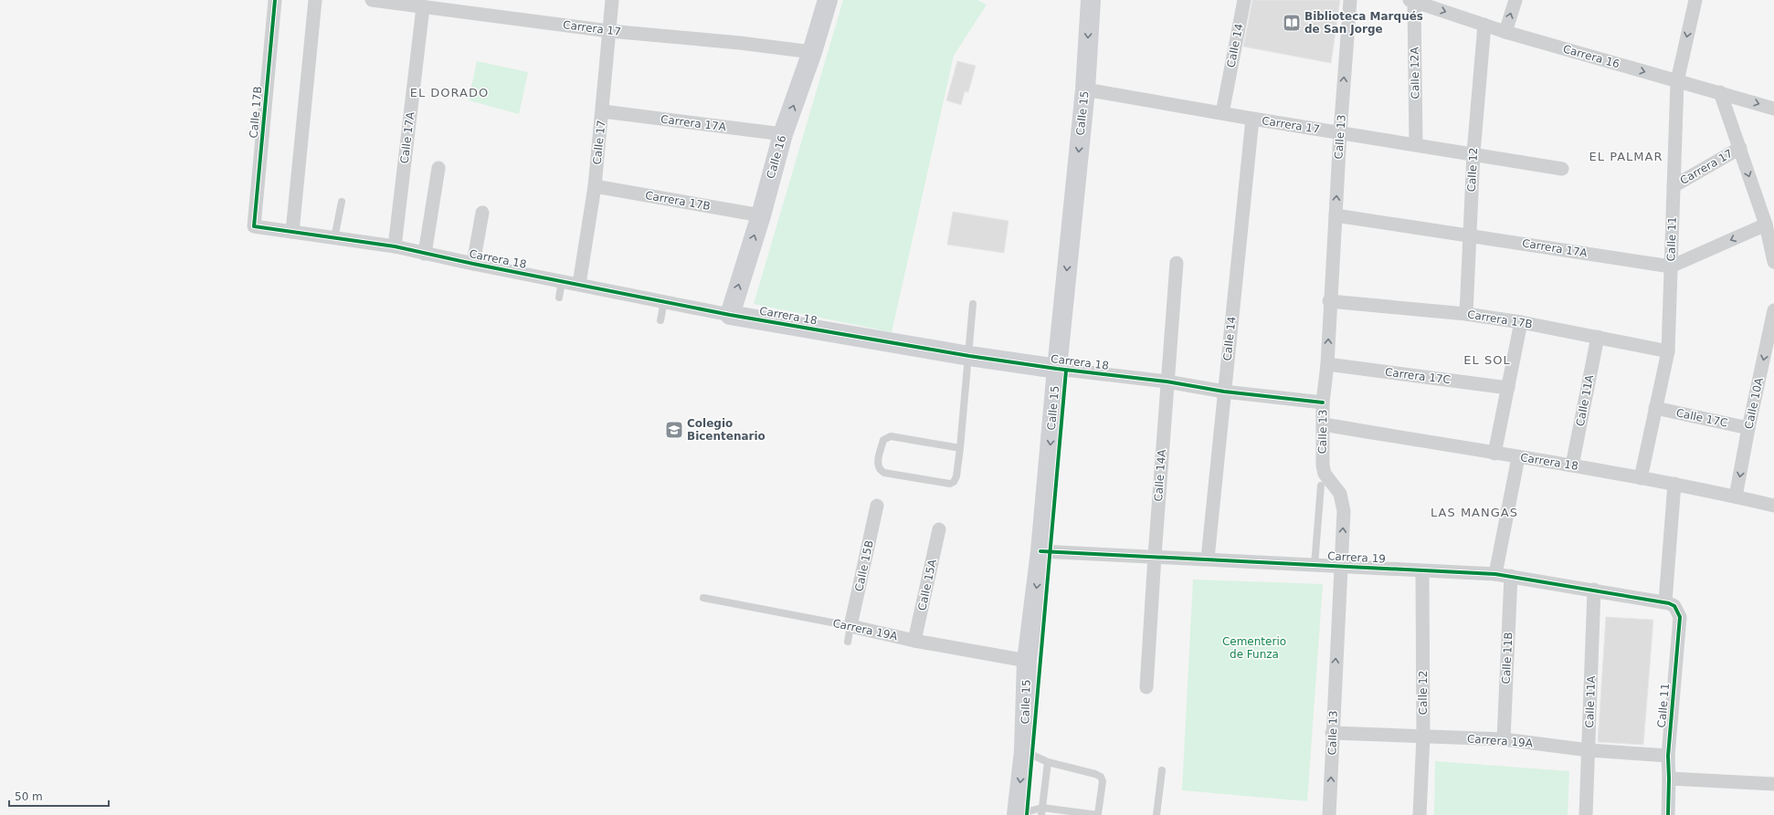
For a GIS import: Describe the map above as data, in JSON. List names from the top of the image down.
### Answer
{
  "streets": {
    "street": [
      "Carrera 17",
      "Calle 14",
      "Carrera 16",
      "Calle 12A",
      "Calle 17B",
      "Calle 15",
      "Carrera 17A",
      "Calle 13",
      "Calle 17A",
      "Calle 17",
      "Calle 16",
      "Calle 12",
      "Carrera 17B",
      "Calle 11",
      "Carrera 18",
      "Carrera 17C",
      "Calle 11A",
      "Calle 10A",
      "Calle 17C",
      "Calle 14A",
      "Carrera 19",
      "Calle 15B",
      "Calle 15A",
      "Carrera 19A",
      "Calle 11B"
    ]
  },
  "crossings": [
    ["Carrera 17", "Calle 14"],
    ["Carrera 17", "Calle 12A"],
    ["Carrera 17", "Calle 15"],
    ["Carrera 17", "Calle 13"],
    ["Carrera 17", "Calle 17A"],
    ["Carrera 17", "Calle 17"],
    ["Carrera 17", "Calle 16"],
    ["Carrera 17", "Calle 12"],
    ["Carrera 17", "Calle 11"],
    ["Calle 14", "Carrera 18"],
    ["Calle 14", "Carrera 19"],
    ["Carrera 16", "Calle 12A"],
    ["Carrera 16", "Calle 12"],
    ["Carrera 16", "Calle 11"],
    ["Calle 17B", "Carrera 18"],
    ["Calle 15", "Carrera 18"],
    ["Calle 15", "Carrera 19"],
    ["Calle 15", "Carrera 19A"],
    ["Carrera 17A", "Calle 13"],
    ["Carrera 17A", "Calle 17"],
    ["Carrera 17A", "Calle 16"],
    ["Carrera 17A", "Calle 12"],
    ["Carrera 17A", "Calle 11"],
    ["Calle 13", "Carrera 17B"],
    ["Calle 13", "Carrera 18"],
    ["Calle 13", "Carrera 17C"],
    ["Calle 13", "Carrera 19"],
    ["Calle 13", "Carrera 19A"],
    ["Calle 17A", "Carrera 18"],
    ["Calle 17", "Carrera 17B"],
    ["Calle 17", "Carrera 18"],
    ["Calle 16", "Carrera 17B"],
    ["Calle 16", "Carrera 18"],
    ["Calle 12", "Carrera 17B"],
    ["Calle 12", "Carrera 19"],
    ["Calle 12", "Carrera 19A"],
    ["Carrera 17B", "Calle 11"],
    ["Carrera 17B", "Calle 11A"],
    ["Calle 11", "Carrera 18"],
    ["Calle 11", "Calle 17C"],
    ["Calle 11", "Carrera 19"],
    ["Calle 11", "Carrera 19A"],
    ["Carrera 18", "Calle 11A"],
    ["Carrera 18", "Calle 10A"],
    ["Carrera 18", "Calle 14A"],
    ["Calle 11A", "Carrera 19"],
    ["Calle 11A", "Carrera 19A"],
    ["Calle 10A", "Calle 17C"],
    ["Calle 14A", "Carrera 19"],
    ["Carrera 19", "Calle 11B"],
    ["Calle 15B", "Carrera 19A"],
    ["Calle 15A", "Carrera 19A"],
    ["Carrera 19A", "Calle 11B"]
  ],
  "one_way": [
    "Carrera 16",
    "Calle 15",
    "Calle 13",
    "Calle 16",
    "Calle 10A"
  ],
  "districts": [
    "EL DORADO",
    "EL PALMAR",
    "EL SOL",
    "LAS MANGAS"
  ],
  "parks": ["Cementerio de Funza"],
  "places": {
    "library": ["Biblioteca Marqués de San Jorge"],
    "school or university": ["Colegio Bicentenario"]
  },
  "scale_bar": "50 m"
}
